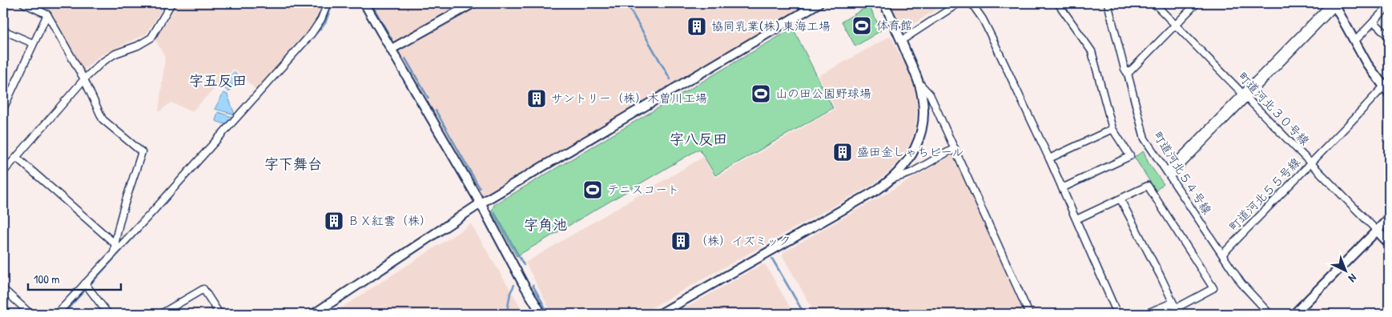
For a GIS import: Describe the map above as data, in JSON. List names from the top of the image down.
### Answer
{
  "streets": {
    "street": ["町道河北３０号線", "町道河北５４号線", "町道河北５５号線"]
  },
  "crossings": [
    ["町道河北３０号線", "町道河北５５号線"],
    ["町道河北５４号線", "町道河北５５号線"]
  ],
  "districts": [
    "字五反田",
    "字八反田",
    "字下舞台",
    "字角池"
  ],
  "places": {
    "sports": ["体育館", "山の田公園野球場", "テニスコート"],
    "building": [
      "協同乳業(株) 東海工場",
      "サントリー（株）木曽川工場",
      "盛田金しゃちビール",
      "ＢＸ紅雲（株）",
      "（株）イズミック"
    ]
  },
  "scale_bar": "100 m",
  "north": "bottom right"
}
